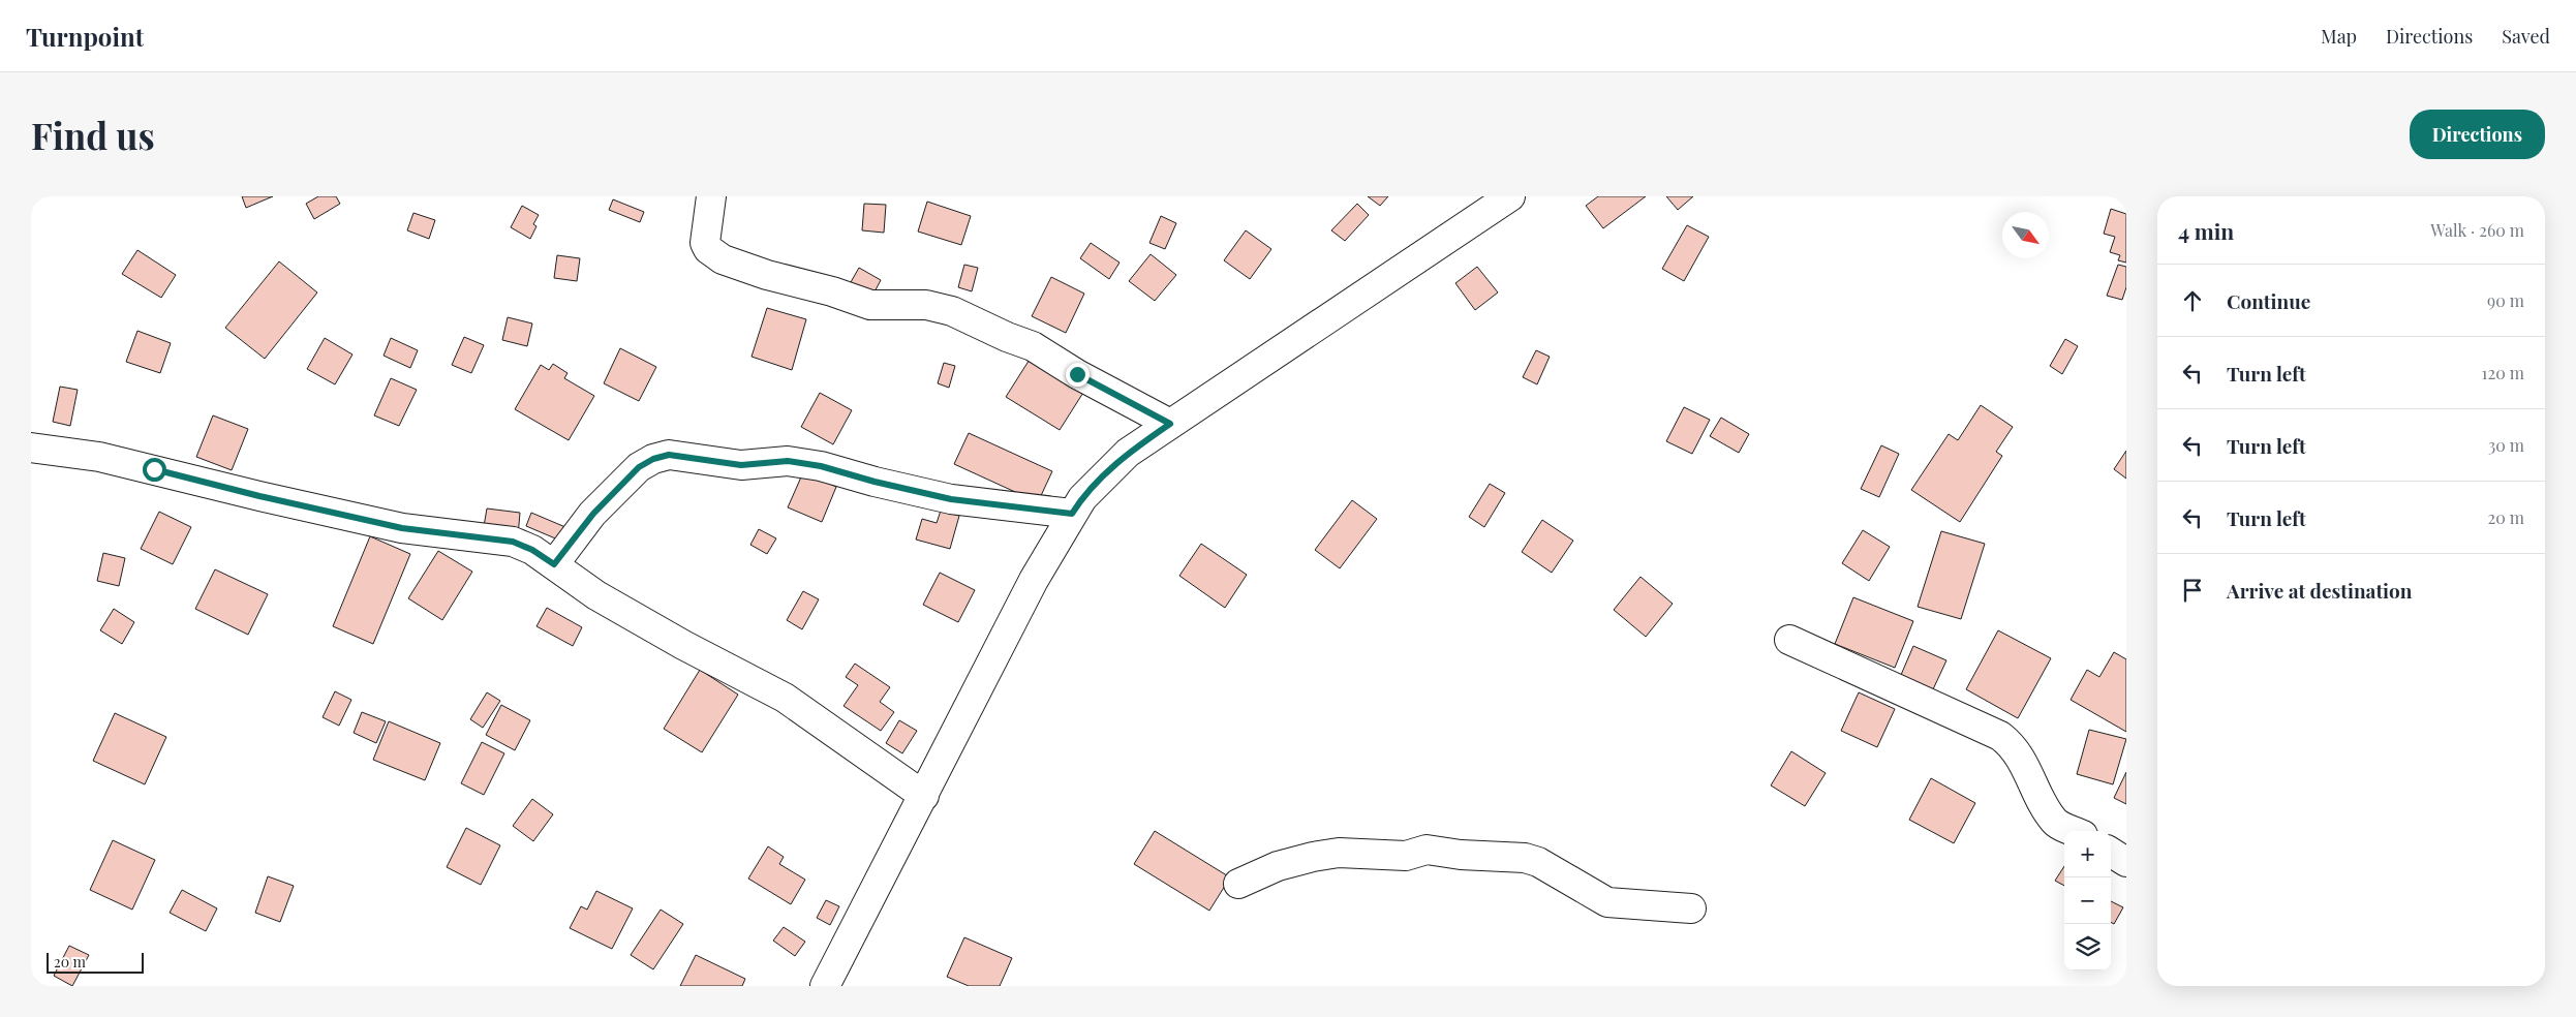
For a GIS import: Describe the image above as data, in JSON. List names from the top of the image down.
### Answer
{
  "scale_bar": "20 m",
  "north": "bottom right",
  "page": {
    "header": "Turnpoint",
    "nav": ["Map", "Directions", "Saved"],
    "buttons": "Directions",
    "title": "Find us",
    "heading": ["4 min", "Walk · 260 m"],
    "list": [
      ["Continue", "90 m"],
      ["Turn left", "120 m"],
      ["Turn left", "30 m"],
      ["Turn left", "20 m"],
      "Arrive at destination"
    ],
    "map_buttons": ["+", "−"],
    "scale": "20 m"
  }
}
